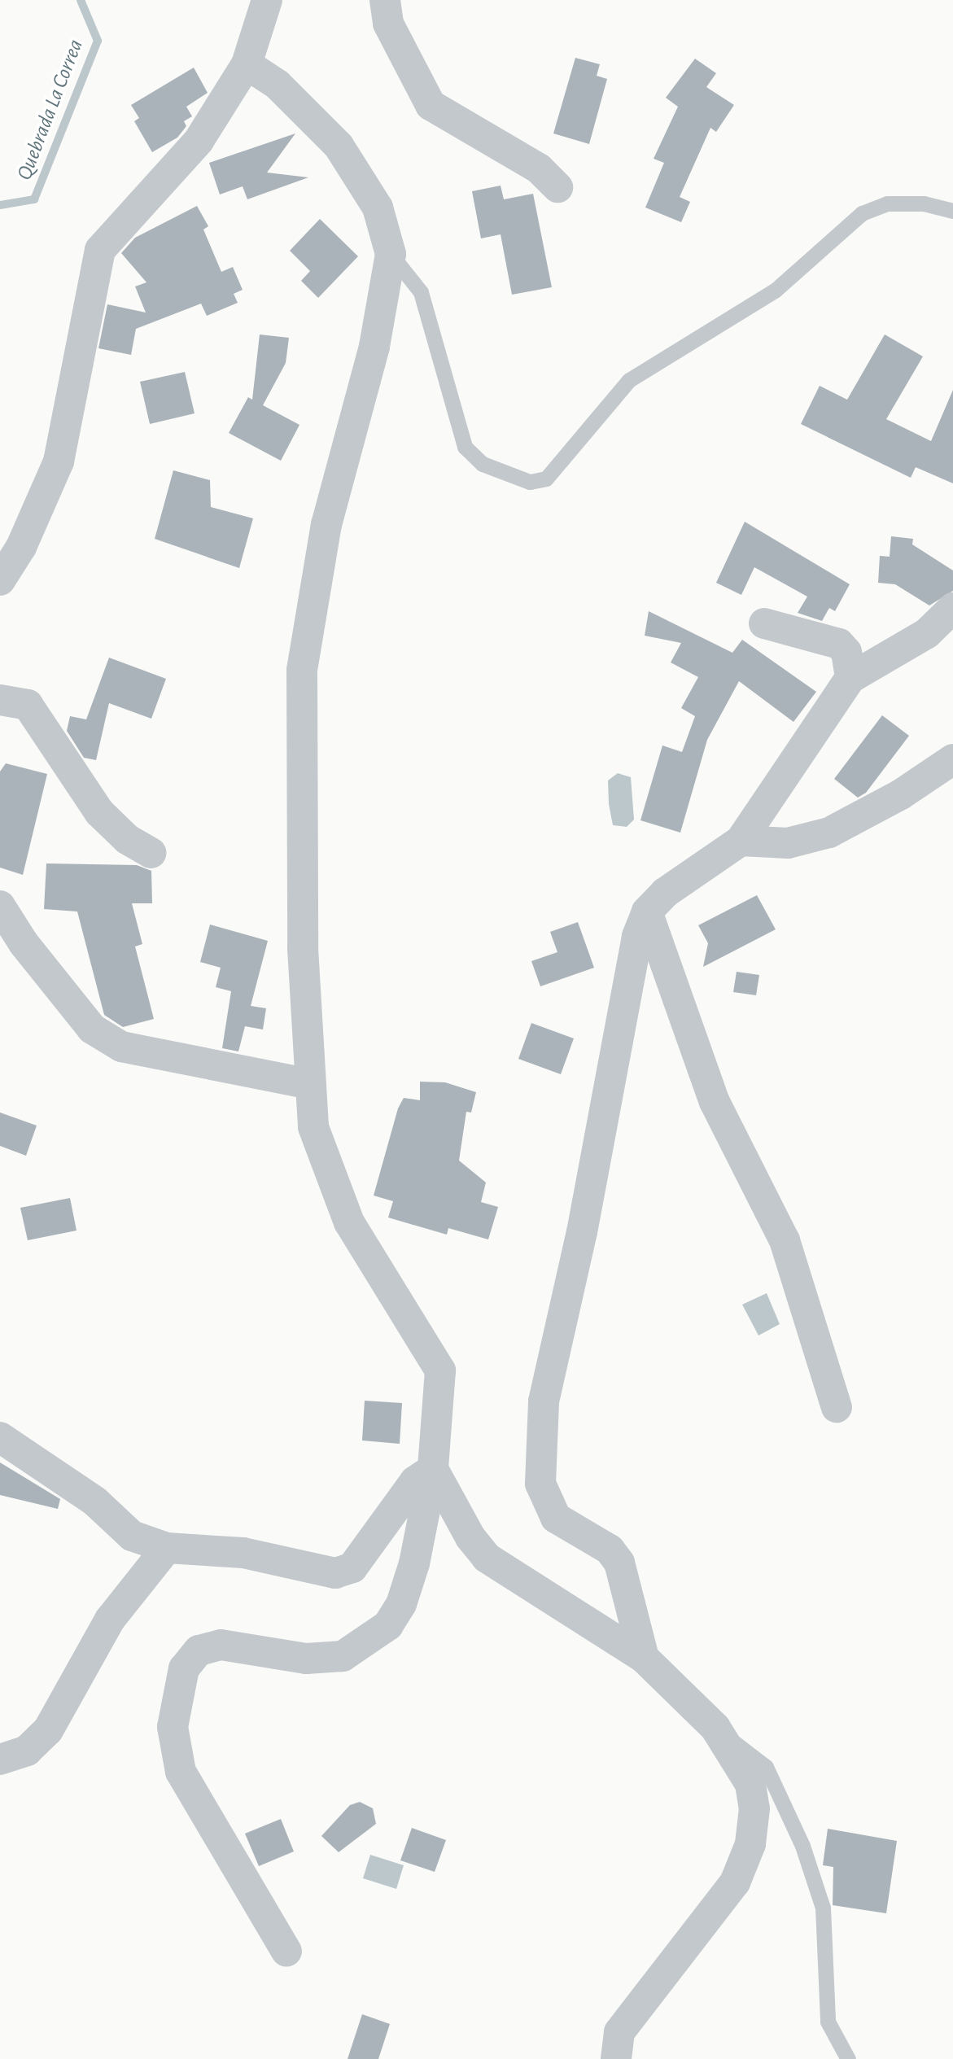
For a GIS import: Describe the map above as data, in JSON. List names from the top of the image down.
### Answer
{
  "water": ["Quebrada La Correa"]
}
